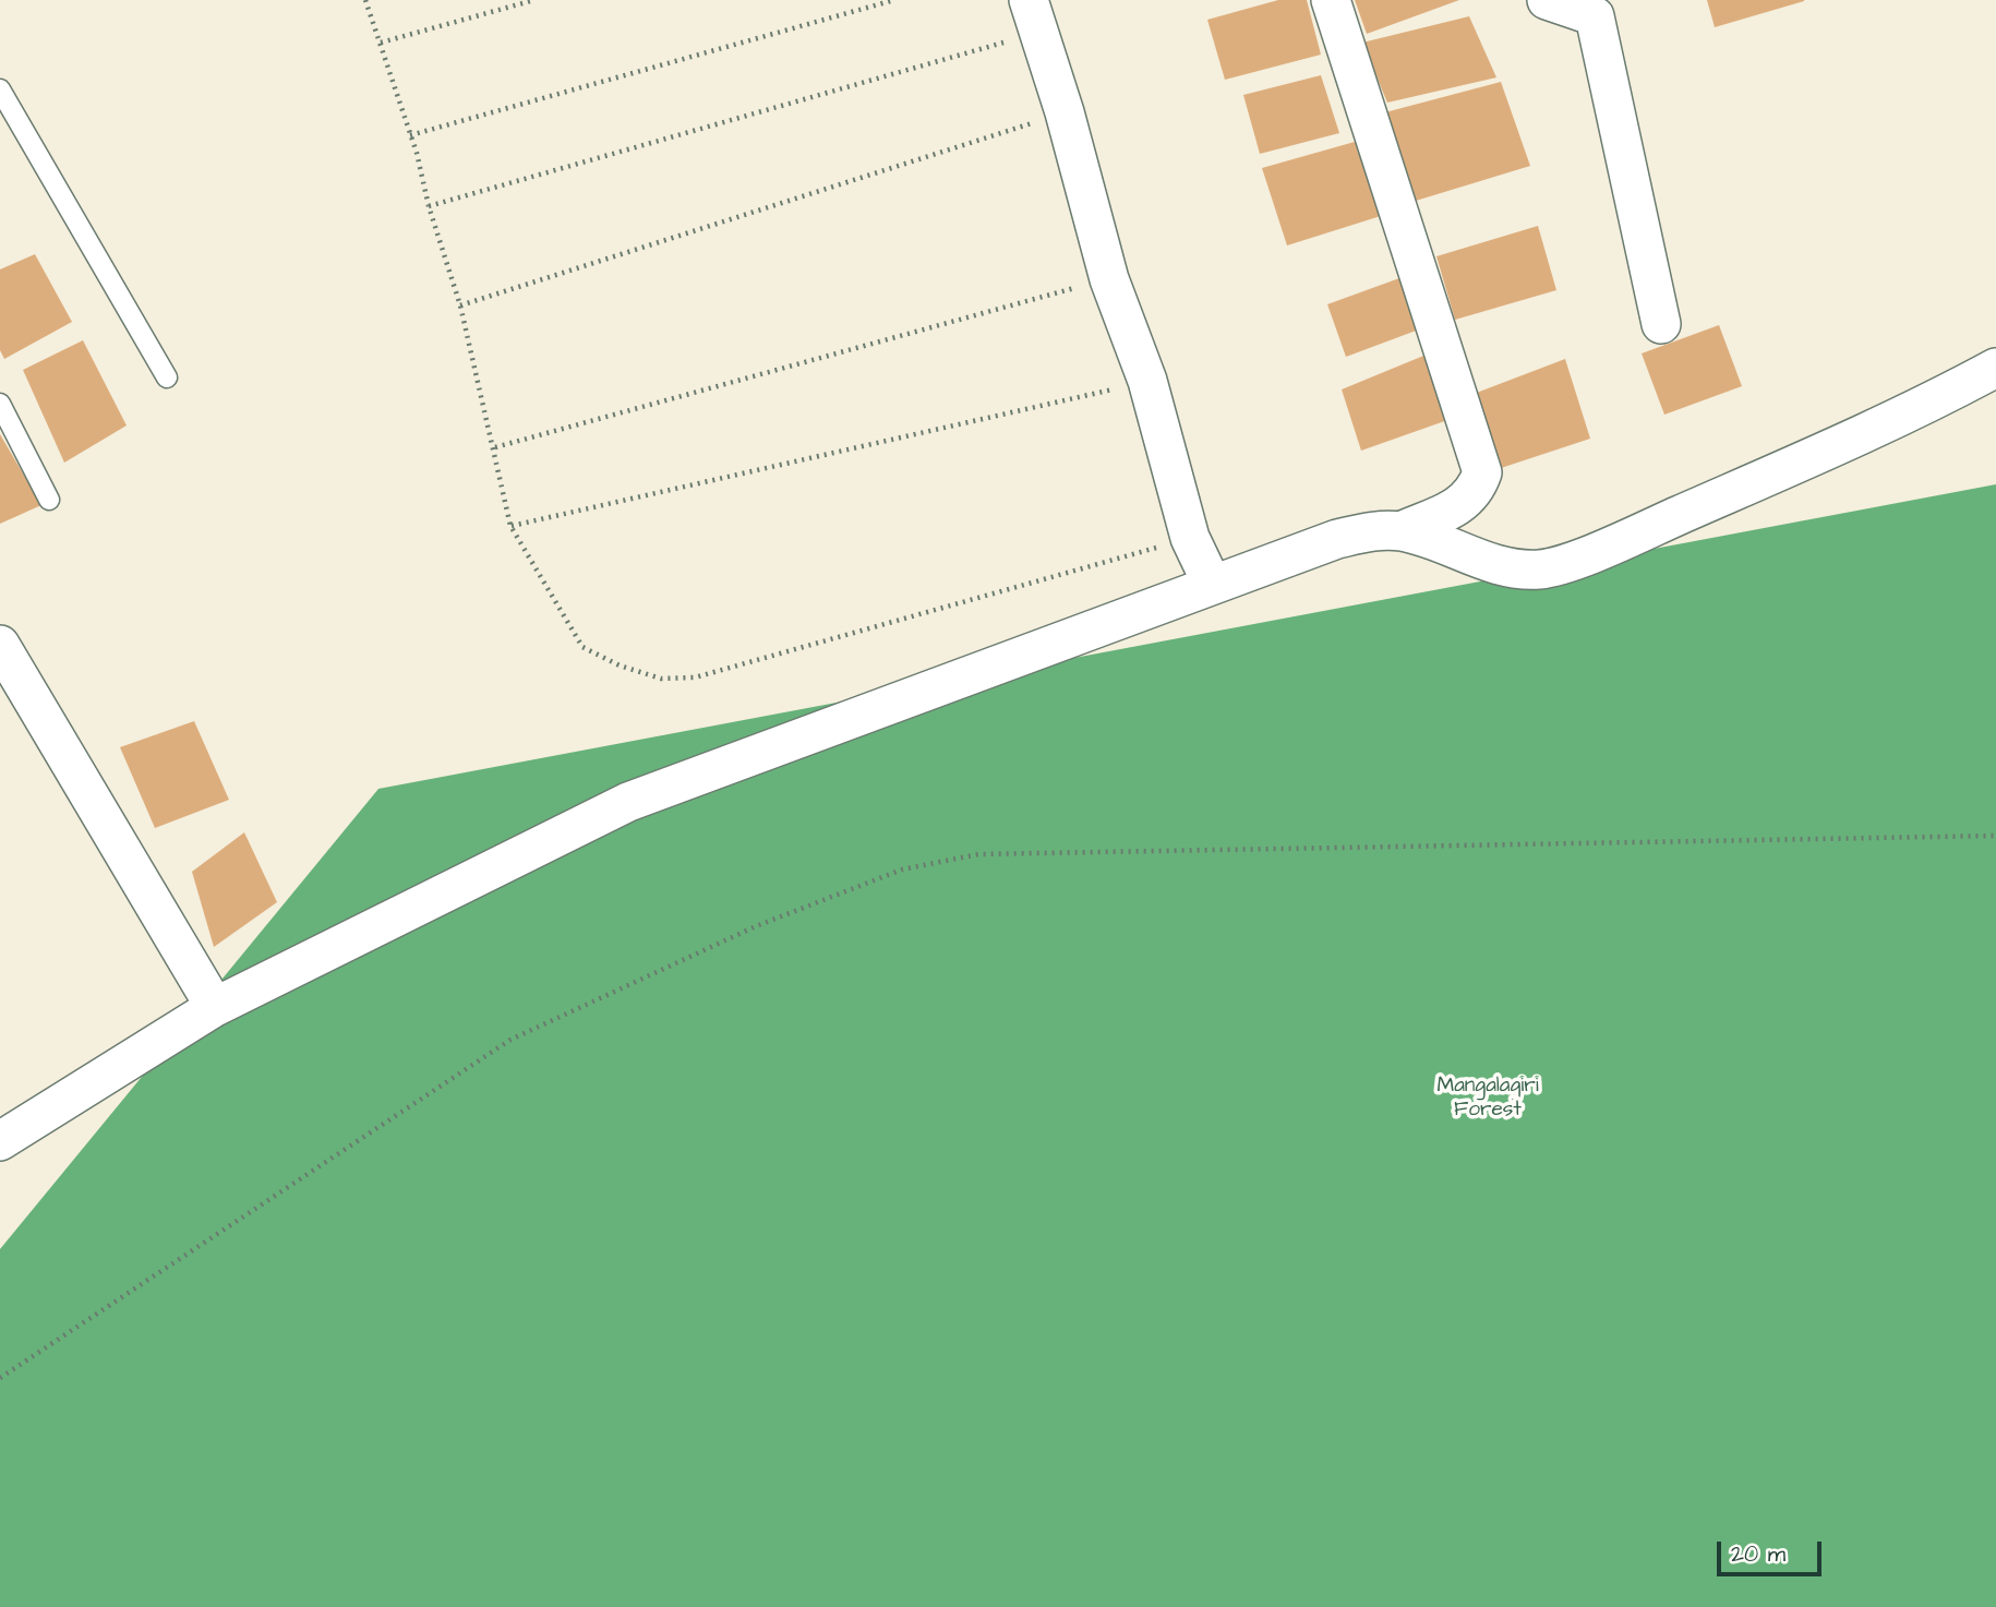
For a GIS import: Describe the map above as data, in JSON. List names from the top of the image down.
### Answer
{
  "parks": ["Mangalagiri Forest"],
  "scale_bar": "20 m"
}
